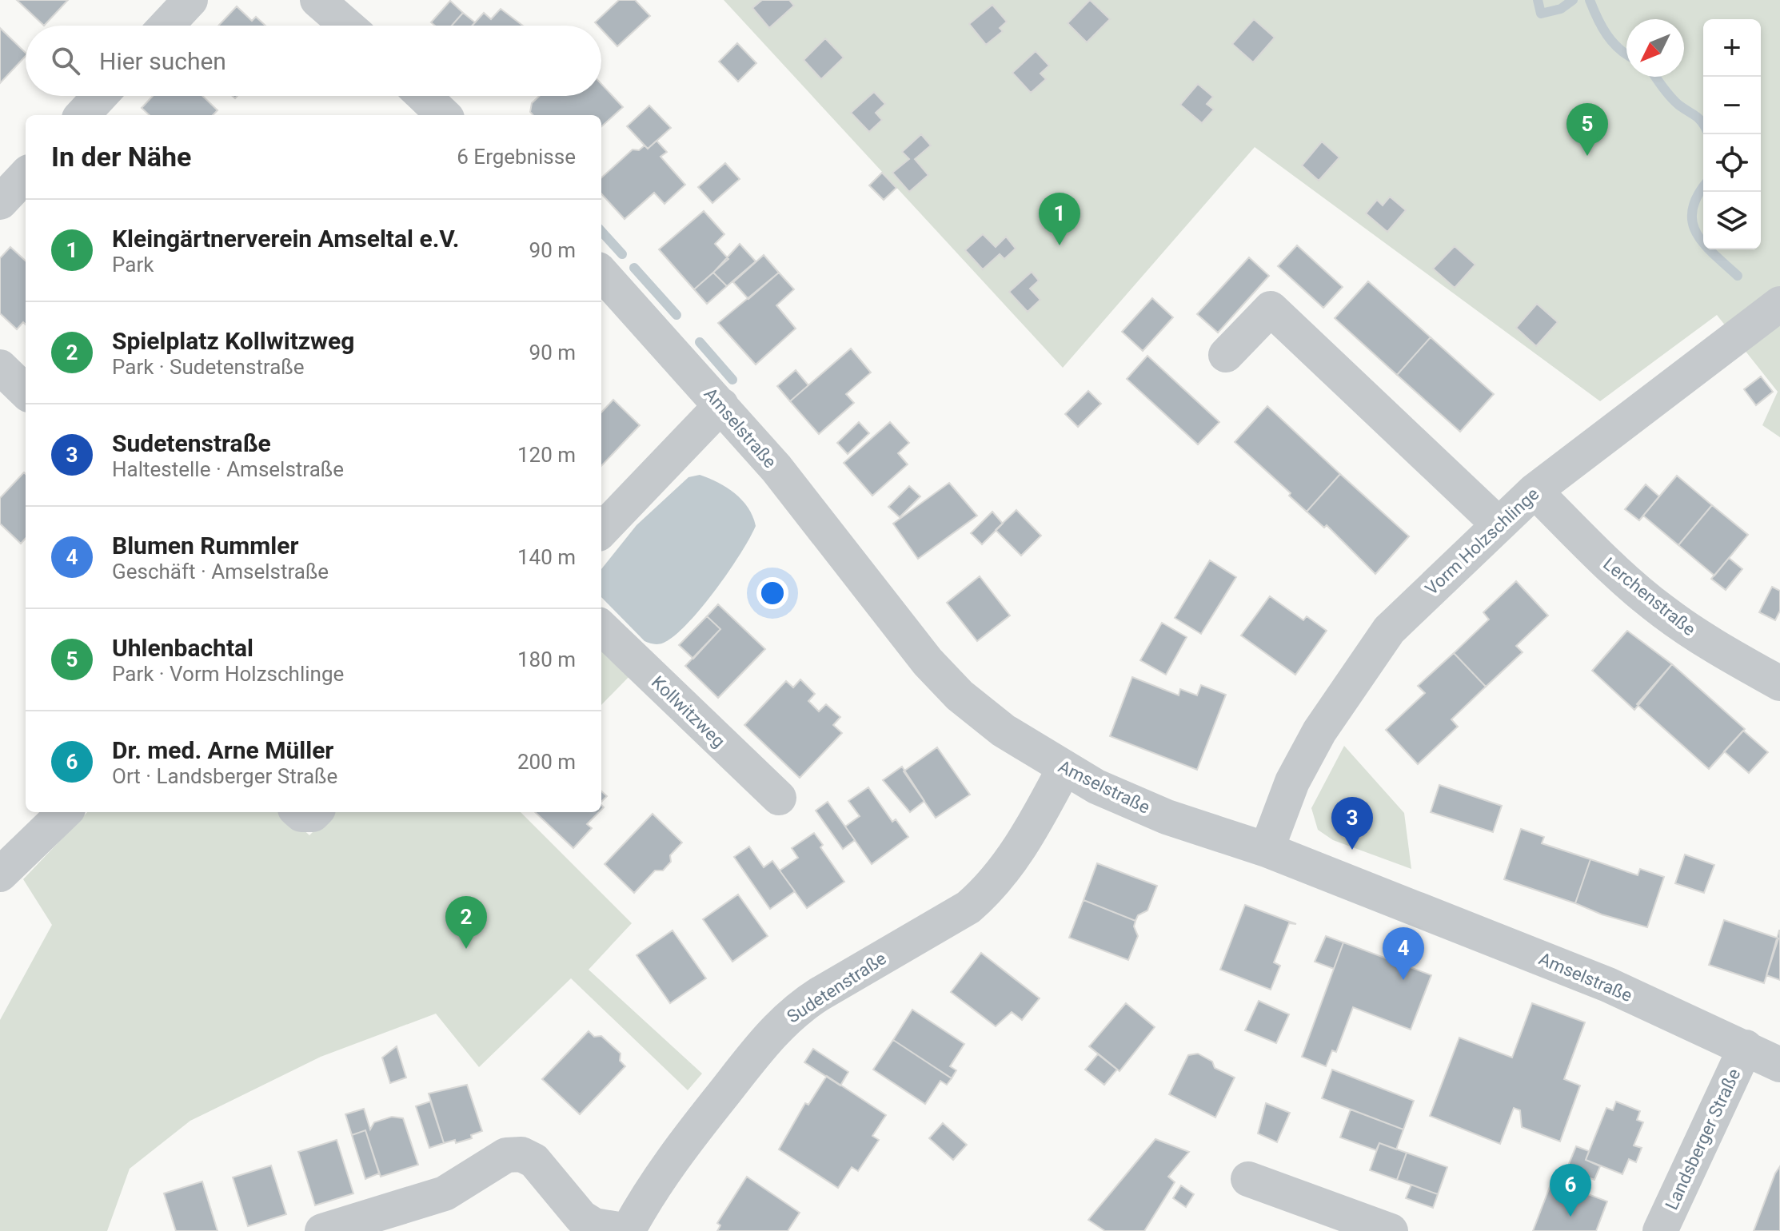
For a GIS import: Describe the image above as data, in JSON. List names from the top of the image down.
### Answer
{
  "streets": {
    "street": [
      "Amselstraße",
      "Vorm Holzschlinge",
      "Lerchenstraße",
      "Kollwitzweg",
      "Sudetenstraße",
      "Landsberger Straße"
    ]
  },
  "crossings": [
    ["Amselstraße", "Vorm Holzschlinge"],
    ["Amselstraße", "Sudetenstraße"],
    ["Amselstraße", "Landsberger Straße"],
    ["Vorm Holzschlinge", "Lerchenstraße"]
  ],
  "north": "bottom left",
  "page": {
    "map_buttons": ["+", "−"],
    "search": "Hier suchen",
    "pins": [
      "5",
      "1",
      "3",
      "2",
      "4",
      "6"
    ],
    "heading": ["In der Nähe", "6 Ergebnisse"],
    "list": [
      {
        "mark": "1",
        "name": "Kleingärtnerverein Amseltal e.V.",
        "note": "Park",
        "value": "90 m"
      },
      {
        "mark": "2",
        "name": "Spielplatz Kollwitzweg",
        "note": "Park · Sudetenstraße",
        "value": "90 m"
      },
      {
        "mark": "3",
        "name": "Sudetenstraße",
        "note": "Haltestelle · Amselstraße",
        "value": "120 m"
      },
      {
        "mark": "4",
        "name": "Blumen Rummler",
        "note": "Geschäft · Amselstraße",
        "value": "140 m"
      },
      {
        "mark": "5",
        "name": "Uhlenbachtal",
        "note": "Park · Vorm Holzschlinge",
        "value": "180 m"
      },
      {
        "mark": "6",
        "name": "Dr. med. Arne Müller",
        "note": "Ort · Landsberger Straße",
        "value": "200 m"
      }
    ]
  }
}
